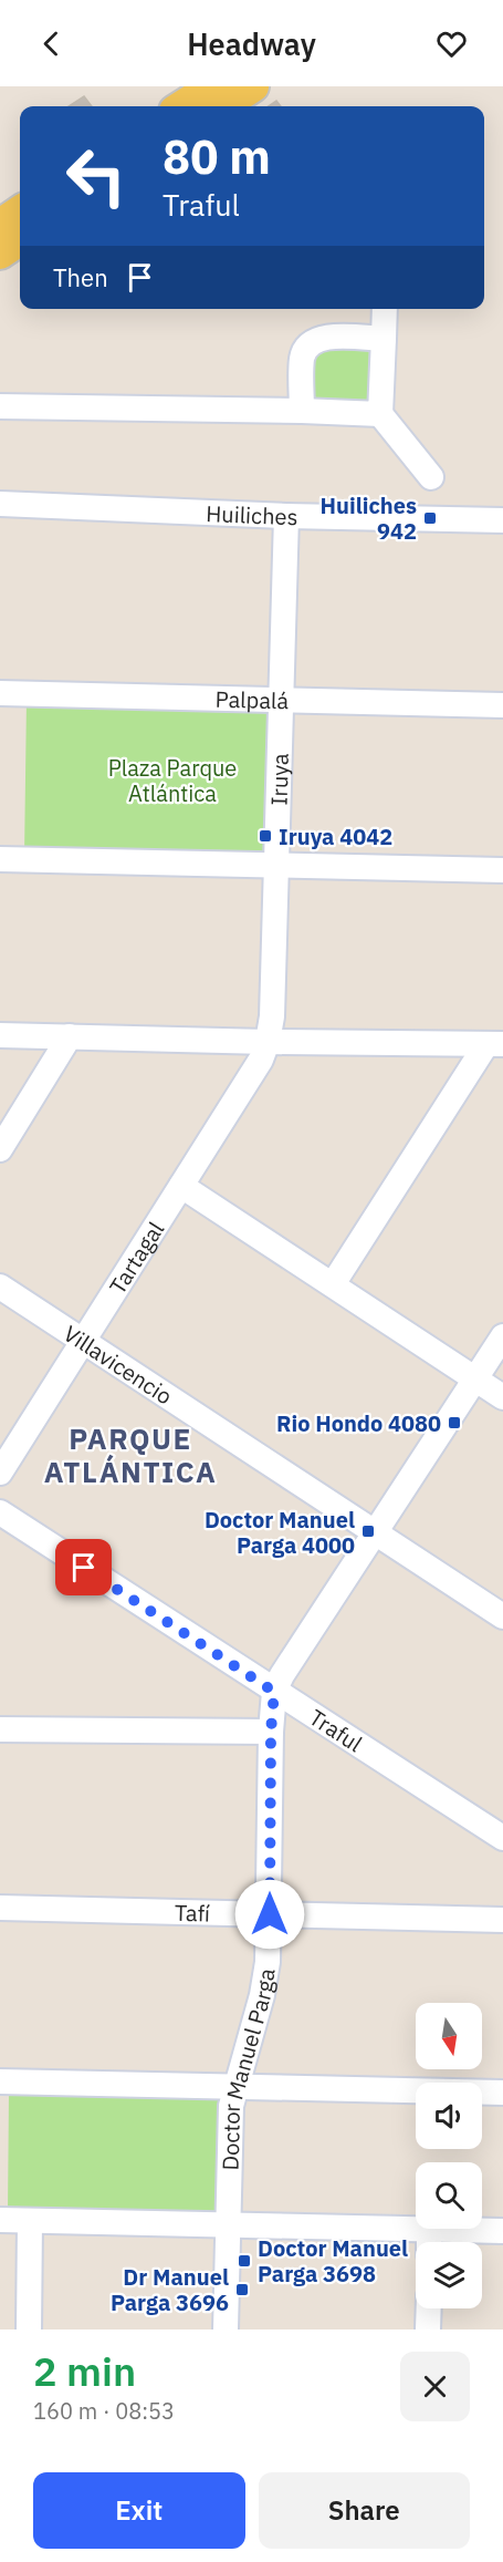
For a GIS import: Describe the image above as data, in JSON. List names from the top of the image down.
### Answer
{
  "streets": {
    "street": [
      "Huiliches",
      "Palpalá",
      "Iruya",
      "Tartagal",
      "Villavicencio",
      "Traful",
      "Tafí",
      "Doctor Manuel Parga"
    ]
  },
  "crossings": [
    ["Huiliches", "Iruya"],
    ["Palpalá", "Iruya"],
    ["Iruya", "Tartagal"],
    ["Tartagal", "Villavicencio"],
    ["Traful", "Doctor Manuel Parga"],
    ["Tafí", "Doctor Manuel Parga"]
  ],
  "districts": ["PARQUE ATLÁNTICA"],
  "parks": ["Plaza Parque Atlántica"],
  "places": {
    "transit": [
      "Huiliches 942",
      "Iruya 4042",
      "Rio Hondo 4080",
      "Doctor Manuel Parga 4000",
      "Doctor Manuel Parga 3698",
      "Dr Manuel Parga 3696"
    ]
  },
  "north": "bottom",
  "page": {
    "header": "Headway",
    "turn": ["80 m", "Traful"],
    "then": "Then",
    "heading": ["2 min", "160 m · 08:53"],
    "buttons": ["Exit", "Share"]
  }
}
